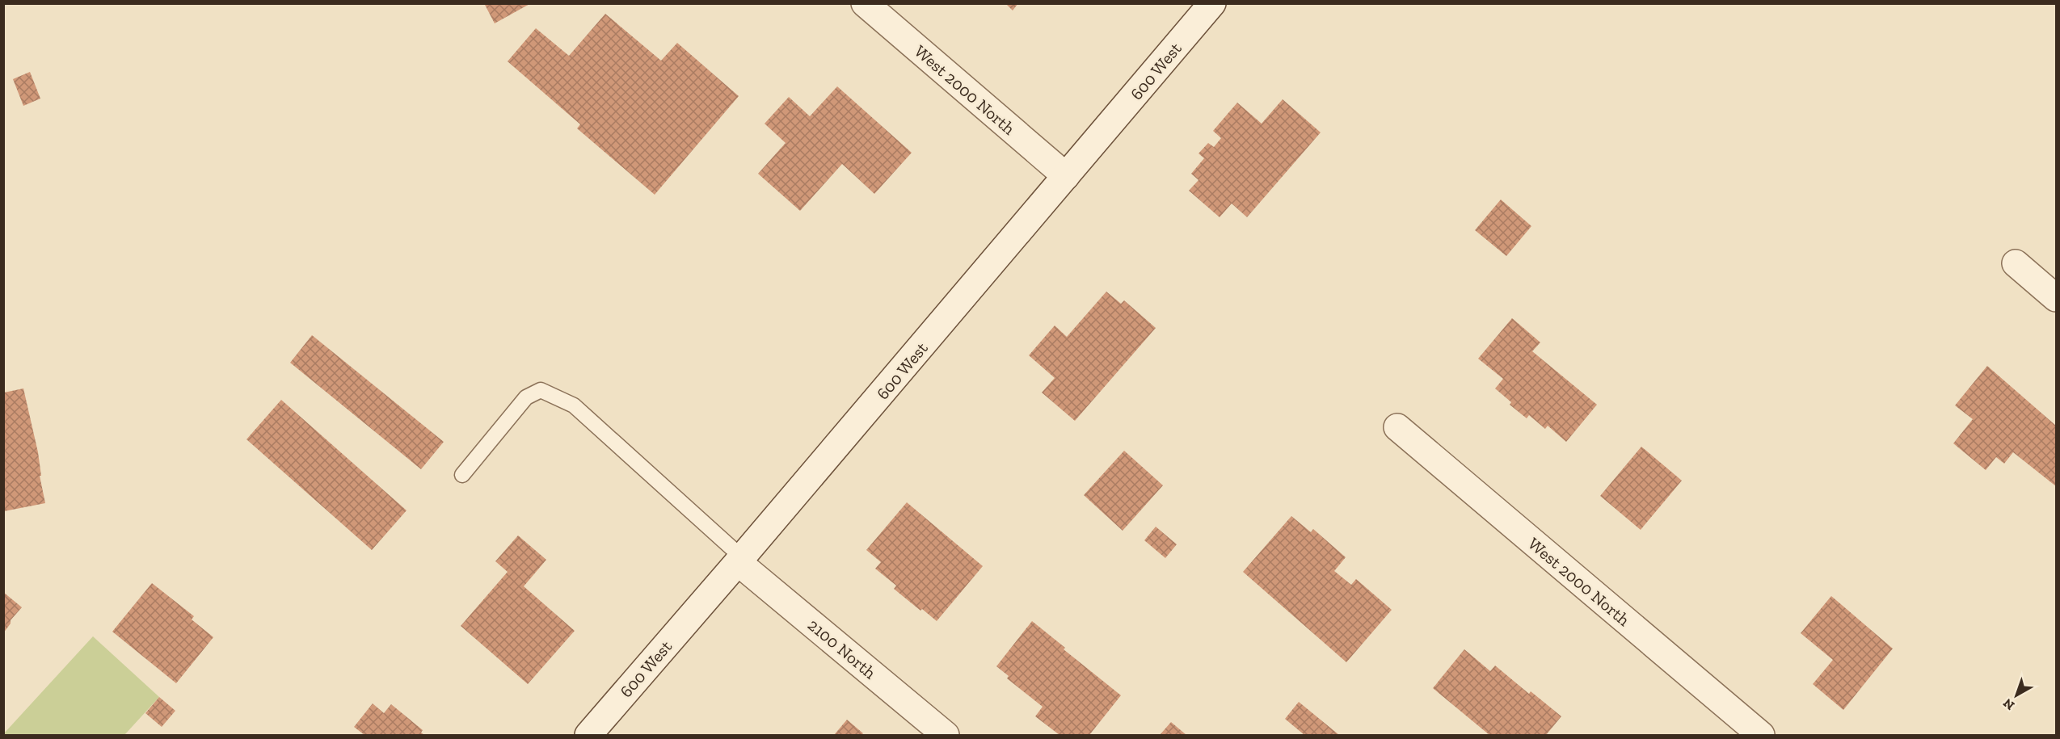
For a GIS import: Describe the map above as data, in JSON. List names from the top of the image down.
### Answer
{
  "streets": {
    "street": ["600 West", "West 2000 North", "2100 North"]
  },
  "crossings": [
    ["600 West", "West 2000 North"],
    ["600 West", "2100 North"]
  ],
  "north": "bottom left"
}
